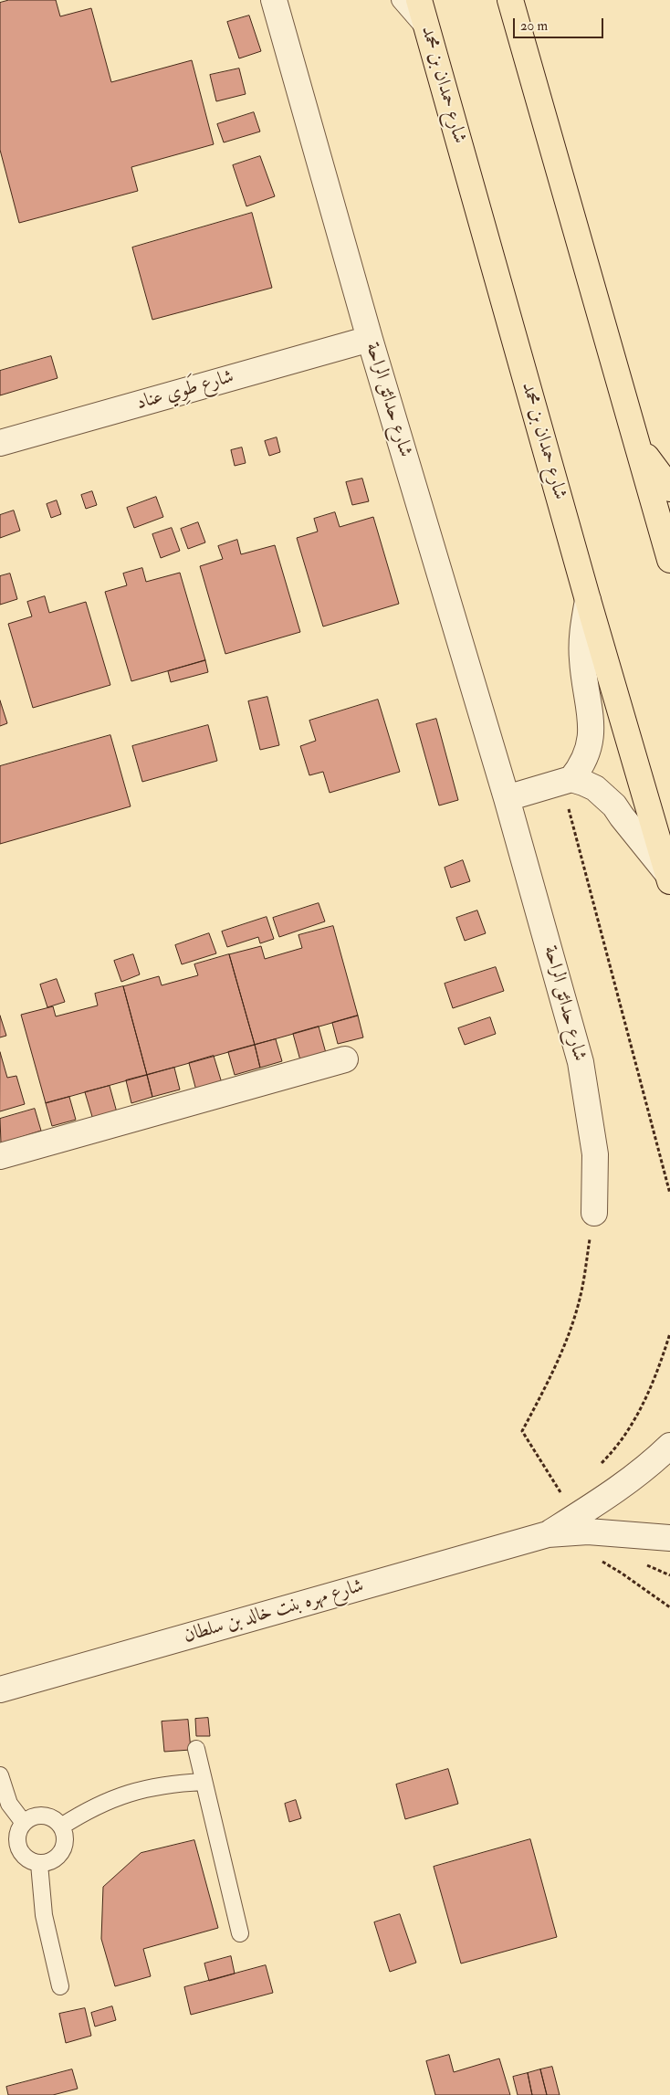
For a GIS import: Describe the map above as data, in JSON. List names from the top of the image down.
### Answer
{
  "streets": {
    "main road": ["شارع حمدان بن محمد"],
    "street": ["شارع طَوِي عناد", "شارع حدائق الراحة", "شارع مهره بنت خالد بن سلطان"]
  },
  "crossings": [
    ["شارع طَوِي عناد", "شارع حدائق الراحة"]
  ],
  "scale_bar": "20 m"
}
